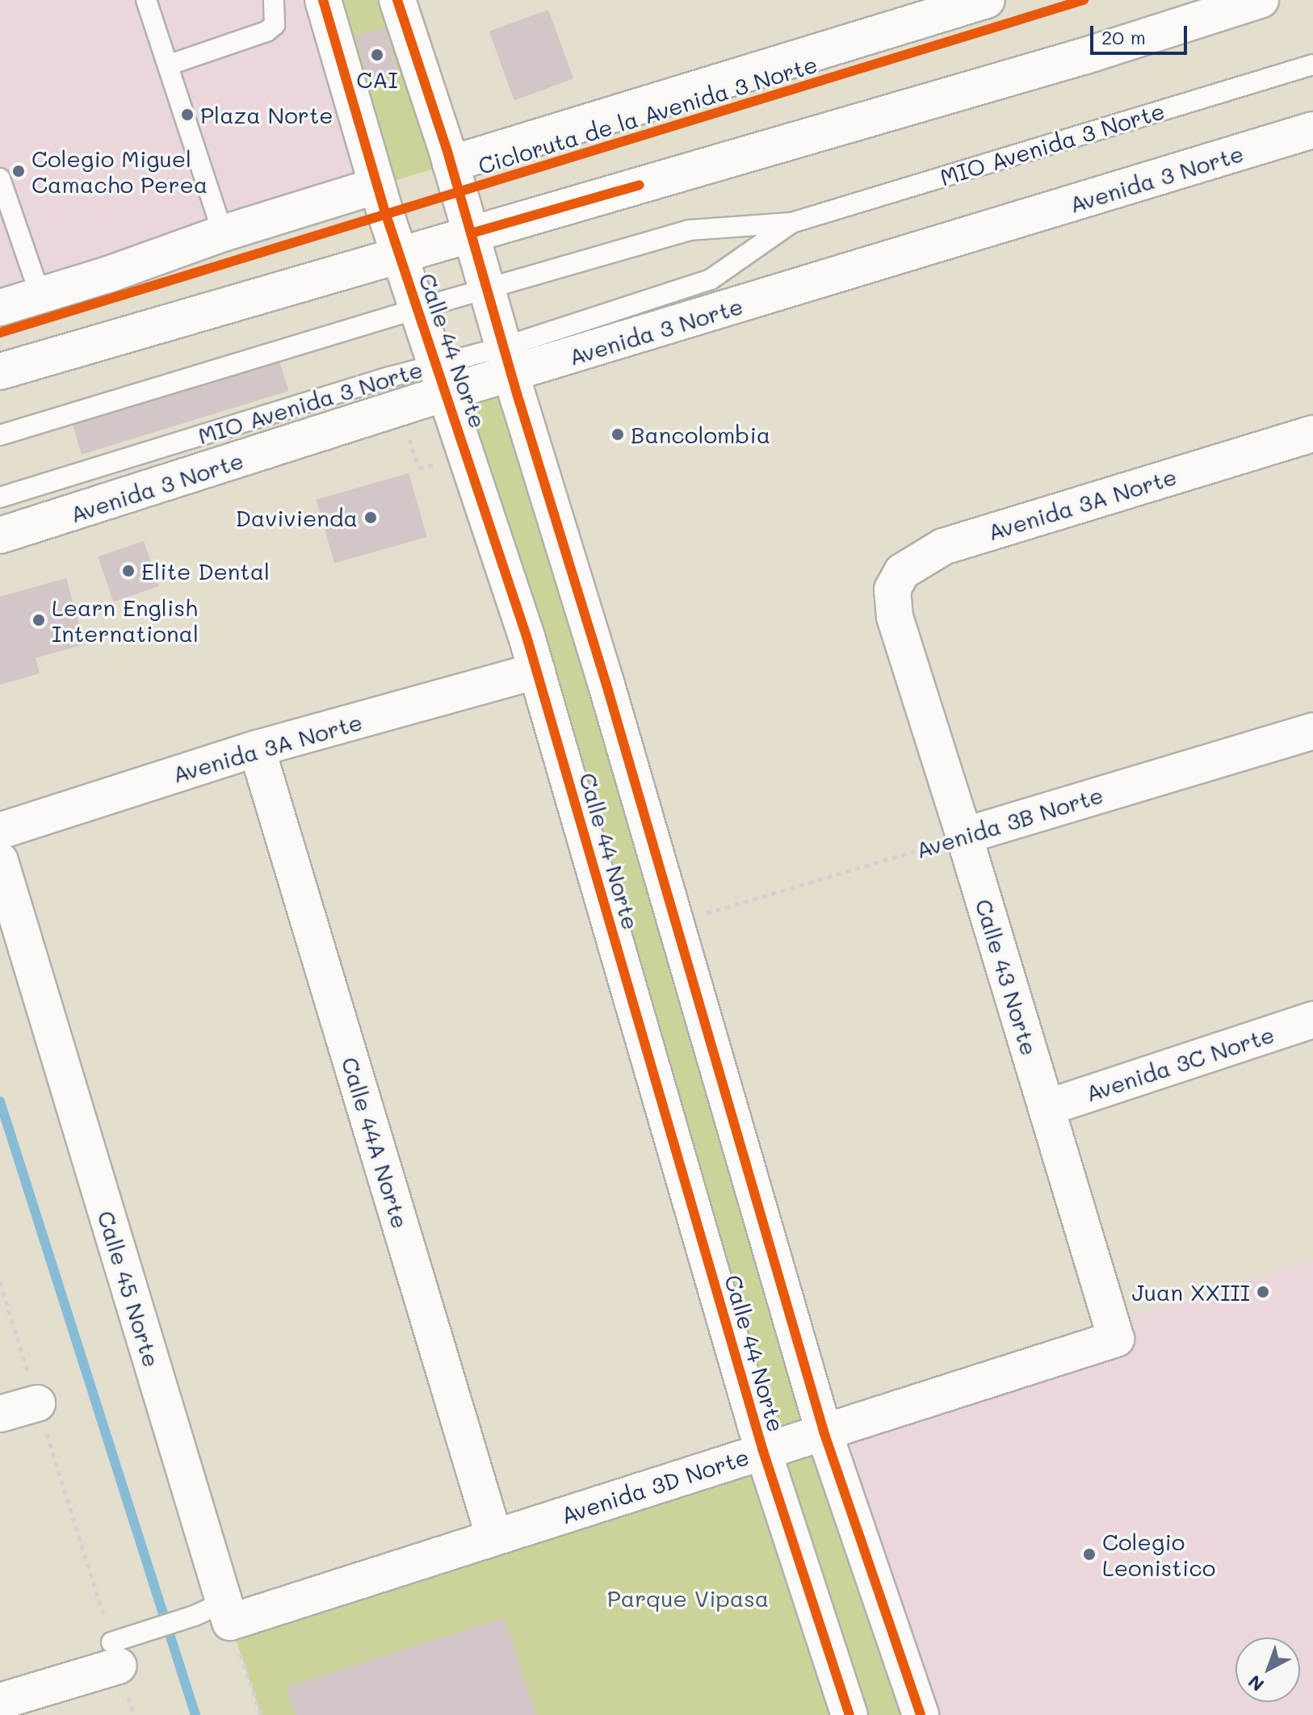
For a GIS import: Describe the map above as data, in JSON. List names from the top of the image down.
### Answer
{
  "streets": {
    "main road": [
      "Avenida 3 Norte",
      "Calle 44 Norte",
      "Avenida 3A Norte",
      "Avenida 3B Norte",
      "Calle 43 Norte",
      "Avenida 3C Norte",
      "Calle 44A Norte",
      "Calle 45 Norte",
      "Avenida 3D Norte"
    ],
    "lane": ["MIO Avenida 3 Norte"],
    "cycle path": ["Cicloruta de la Avenida 3 Norte"]
  },
  "crossings": [
    ["MIO Avenida 3 Norte", "Avenida 3 Norte"],
    ["MIO Avenida 3 Norte", "Calle 44 Norte"],
    ["Avenida 3 Norte", "Calle 44 Norte"],
    ["Calle 44 Norte", "Avenida 3A Norte"],
    ["Calle 44 Norte", "Avenida 3D Norte"],
    ["Avenida 3A Norte", "Calle 43 Norte"],
    ["Avenida 3A Norte", "Calle 44A Norte"],
    ["Avenida 3B Norte", "Calle 43 Norte"],
    ["Calle 43 Norte", "Avenida 3C Norte"],
    ["Calle 43 Norte", "Avenida 3D Norte"],
    ["Calle 44A Norte", "Avenida 3D Norte"],
    ["Calle 45 Norte", "Avenida 3D Norte"]
  ],
  "parks": ["Parque Vipasa"],
  "places": [
    "CAI",
    "Plaza Norte",
    "Colegio Miguel Camacho Perea",
    "Bancolombia",
    "Davivienda",
    "Elite Dental",
    "Learn English International",
    "Juan XXIII",
    "Colegio Leonistico"
  ],
  "scale_bar": "20 m",
  "north": "bottom left"
}
